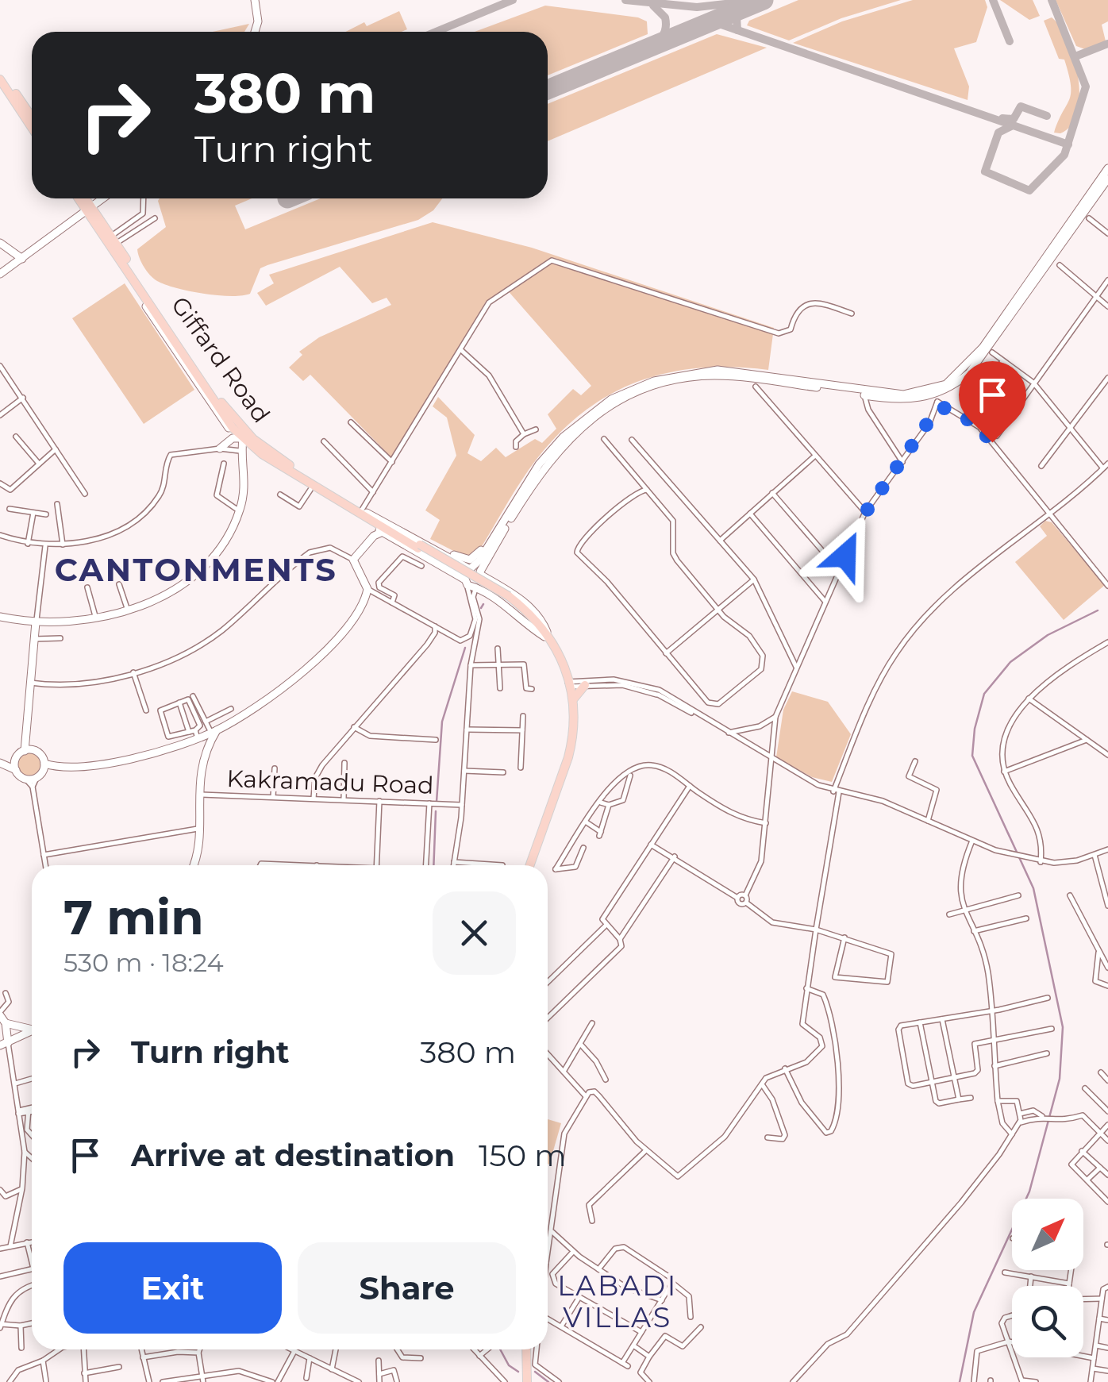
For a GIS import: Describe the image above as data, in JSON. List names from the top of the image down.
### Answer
{
  "streets": {
    "main road": ["Giffard Road"],
    "street": ["Kakramadu Road"]
  },
  "districts": ["CANTONMENTS", "LABADI VILLAS"],
  "north": "top right",
  "page": {
    "turn": ["380 m", "Turn right"],
    "heading": ["7 min", "530 m · 18:24"],
    "list": [
      {
        "name": "Turn right",
        "value": "380 m"
      },
      {
        "name": "Arrive at destination",
        "value": "150 m"
      }
    ],
    "buttons": ["Exit", "Share"]
  }
}
